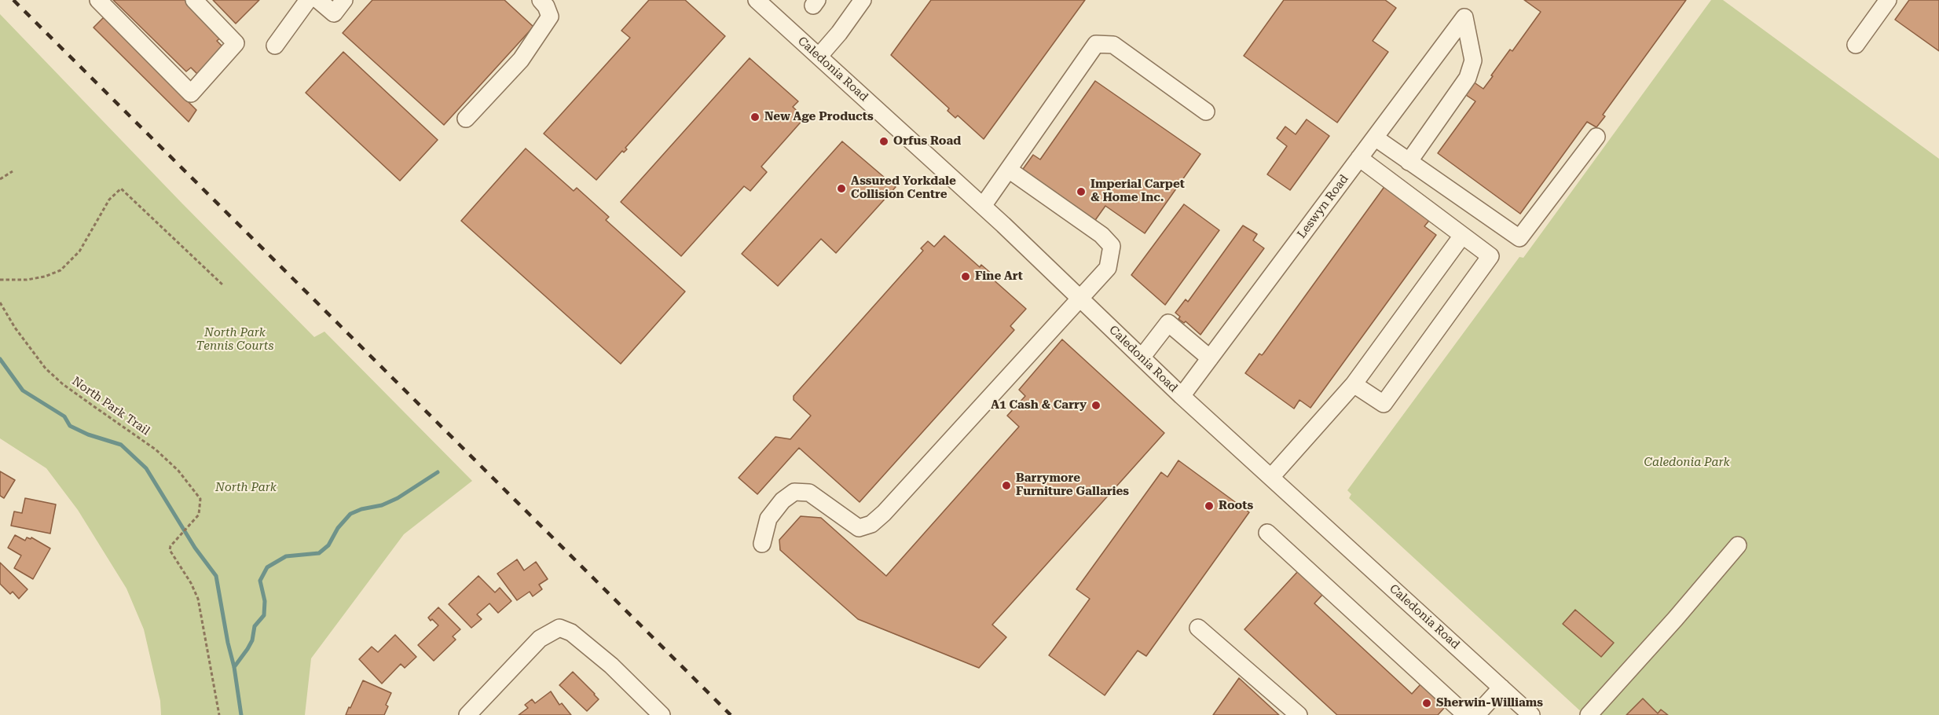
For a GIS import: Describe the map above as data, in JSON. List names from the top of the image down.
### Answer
{
  "streets": {
    "street": ["Caledonia Road", "Leswyn Road"],
    "path": ["North Park Trail"]
  },
  "crossings": [
    ["Caledonia Road", "Leswyn Road"]
  ],
  "parks": ["North Park Tennis Courts", "Caledonia Park", "North Park"],
  "places": [
    "New Age Products",
    "Orfus Road",
    "Assured Yorkdale Collision Centre",
    "Imperial Carpet & Home Inc.",
    "Fine Art",
    "A1 Cash & Carry",
    "Barrymore Furniture Gallaries",
    "Roots",
    "Sherwin-Williams"
  ]
}
